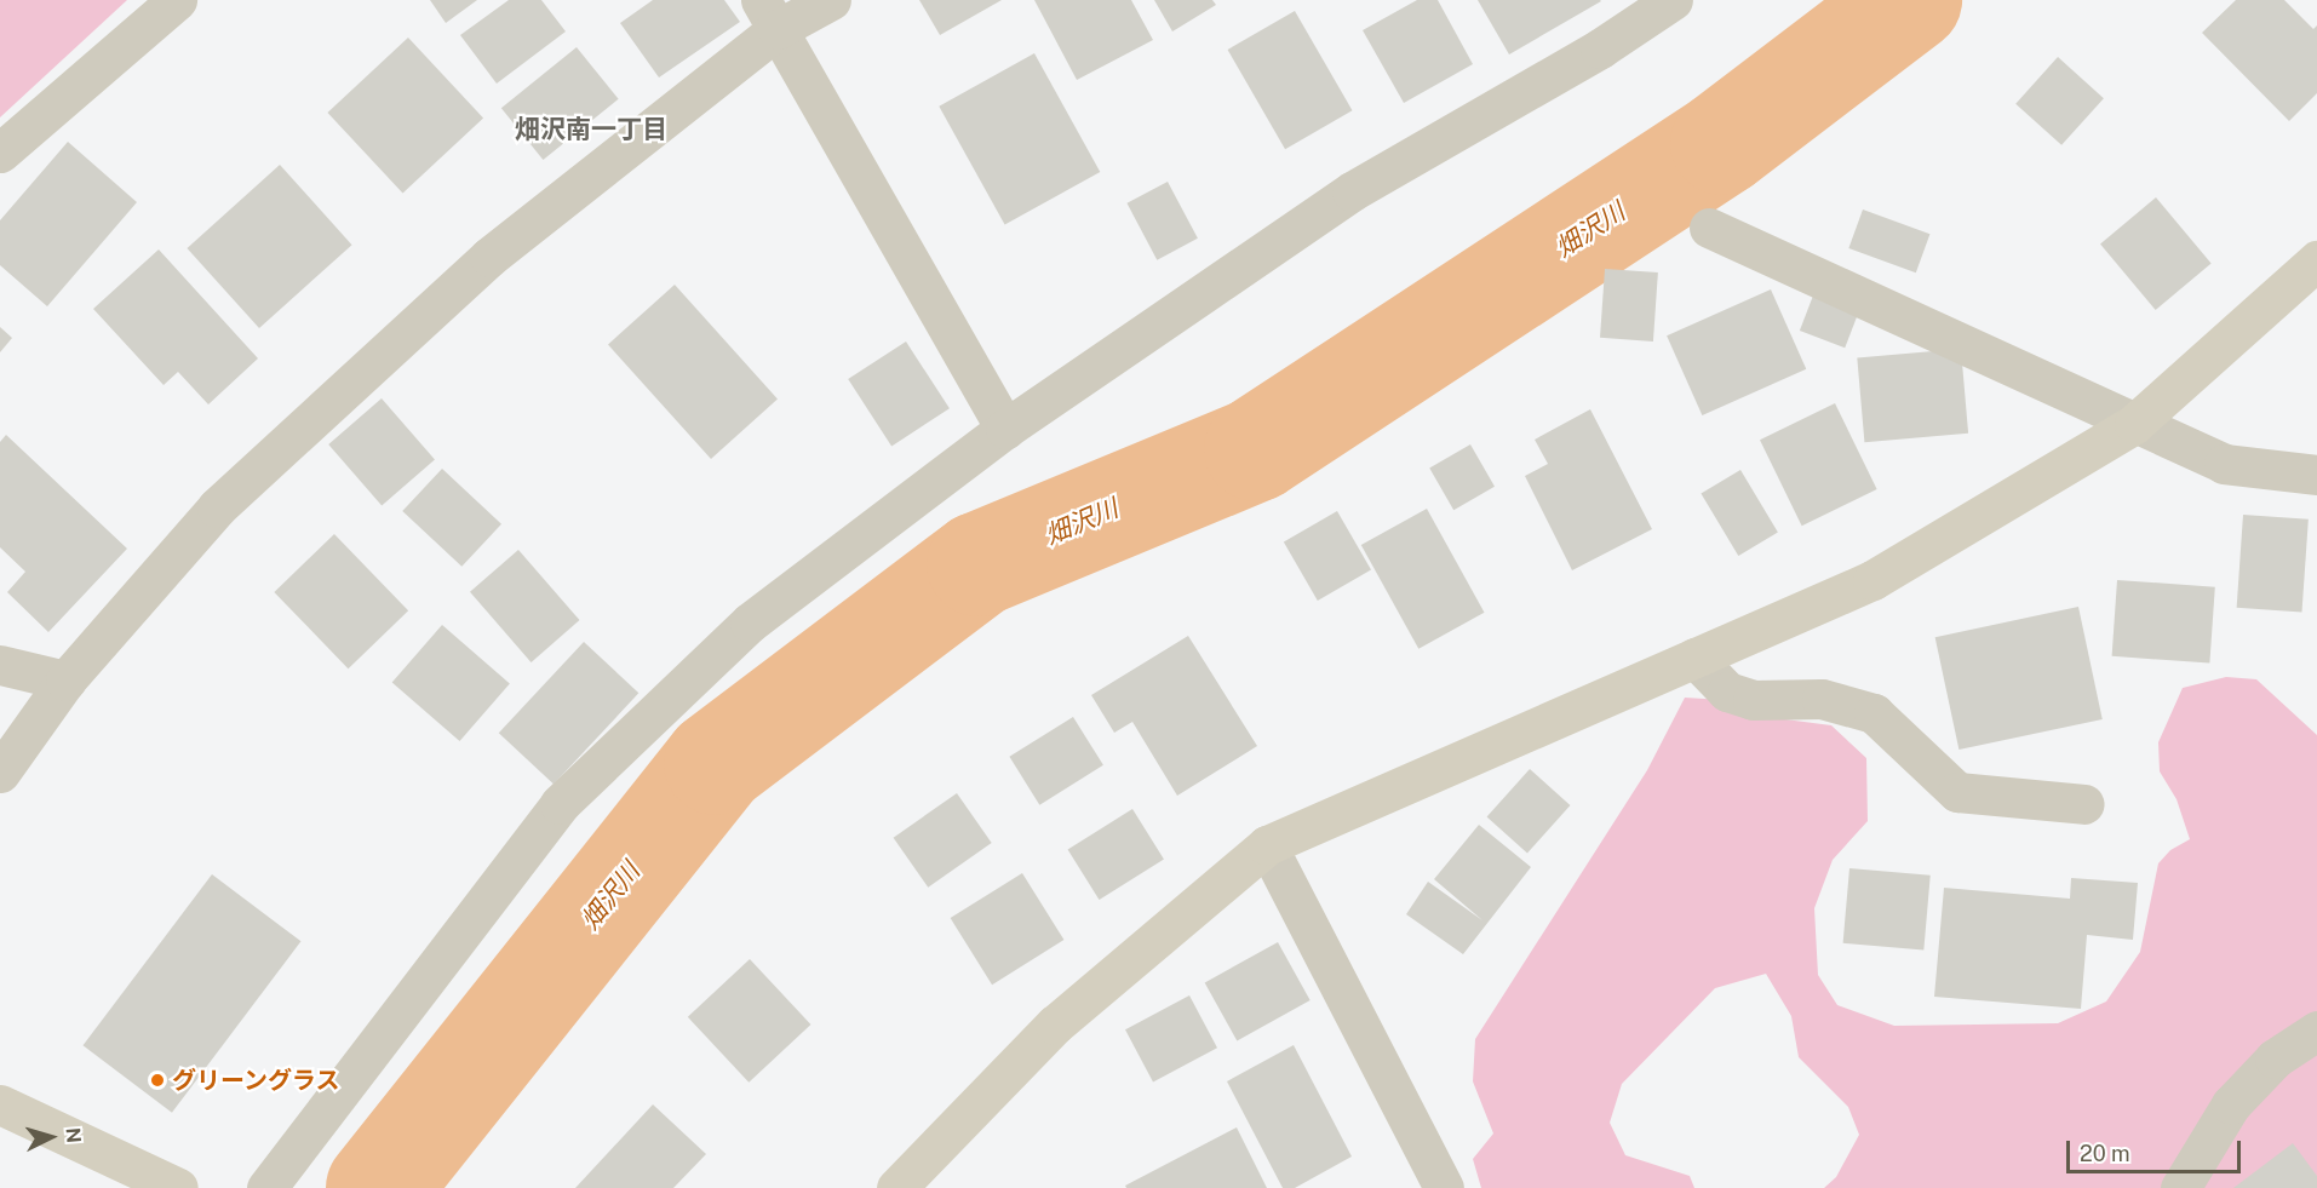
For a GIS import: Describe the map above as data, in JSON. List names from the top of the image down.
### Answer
{
  "districts": ["畑沢南一丁目"],
  "water": ["畑沢川"],
  "places": ["グリーングラス"],
  "scale_bar": "20 m",
  "north": "right"
}
